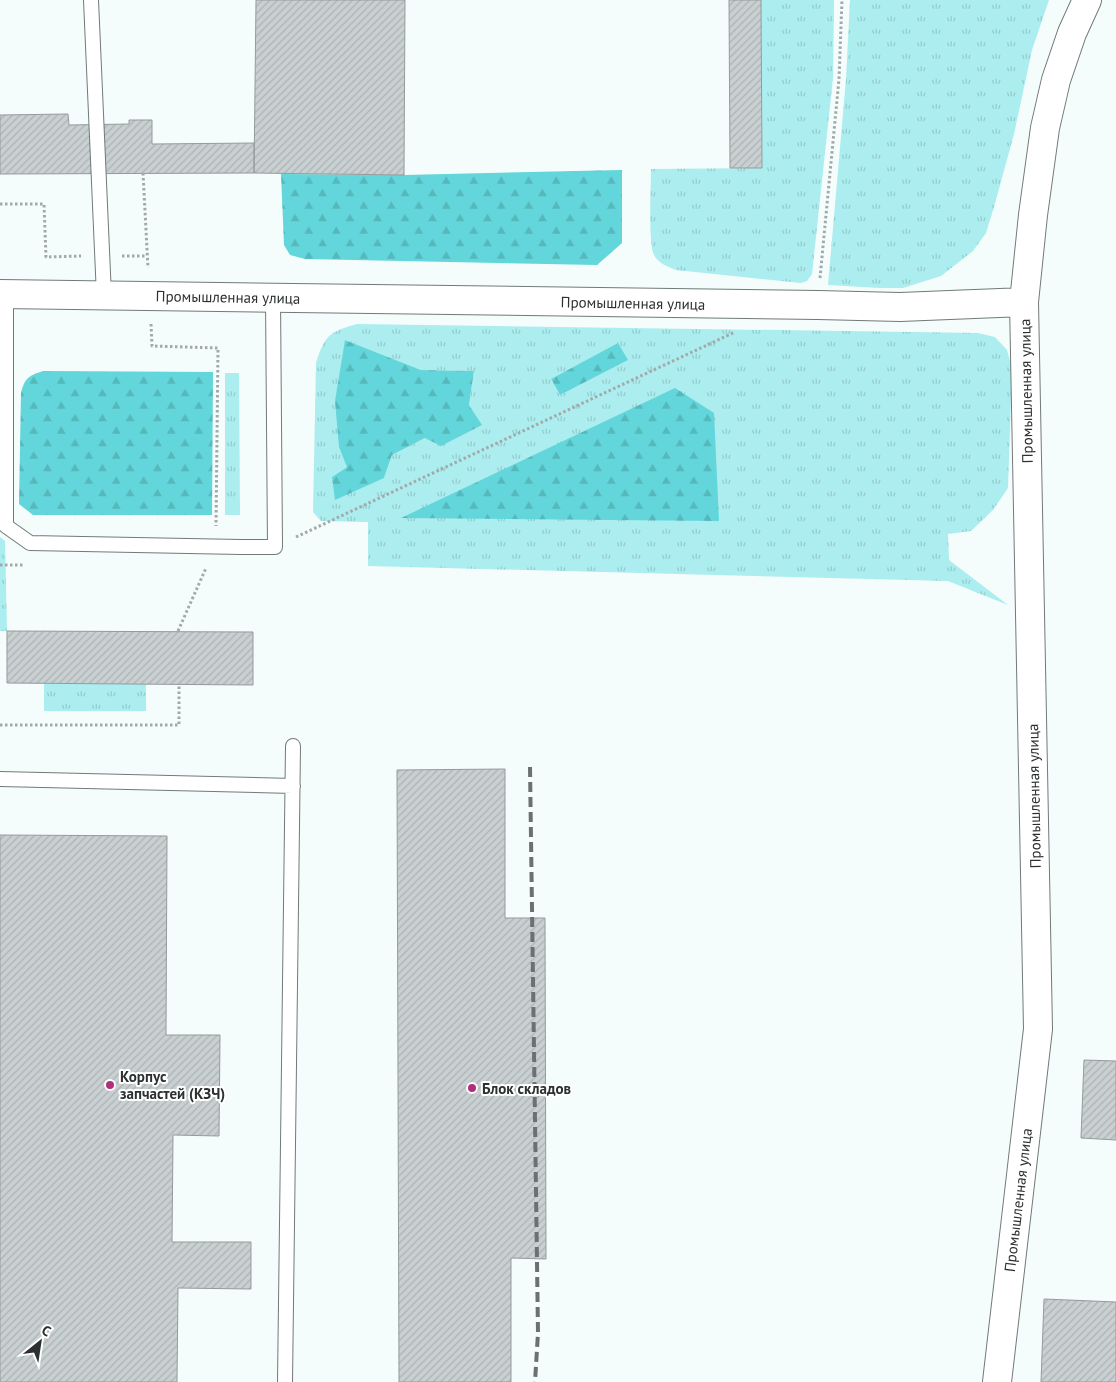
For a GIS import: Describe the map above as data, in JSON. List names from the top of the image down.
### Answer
{
  "streets": {
    "street": ["Промышленная улица"]
  },
  "places": ["Корпус запчастей (КЗЧ)", "Блок складов"],
  "north": "top right"
}
